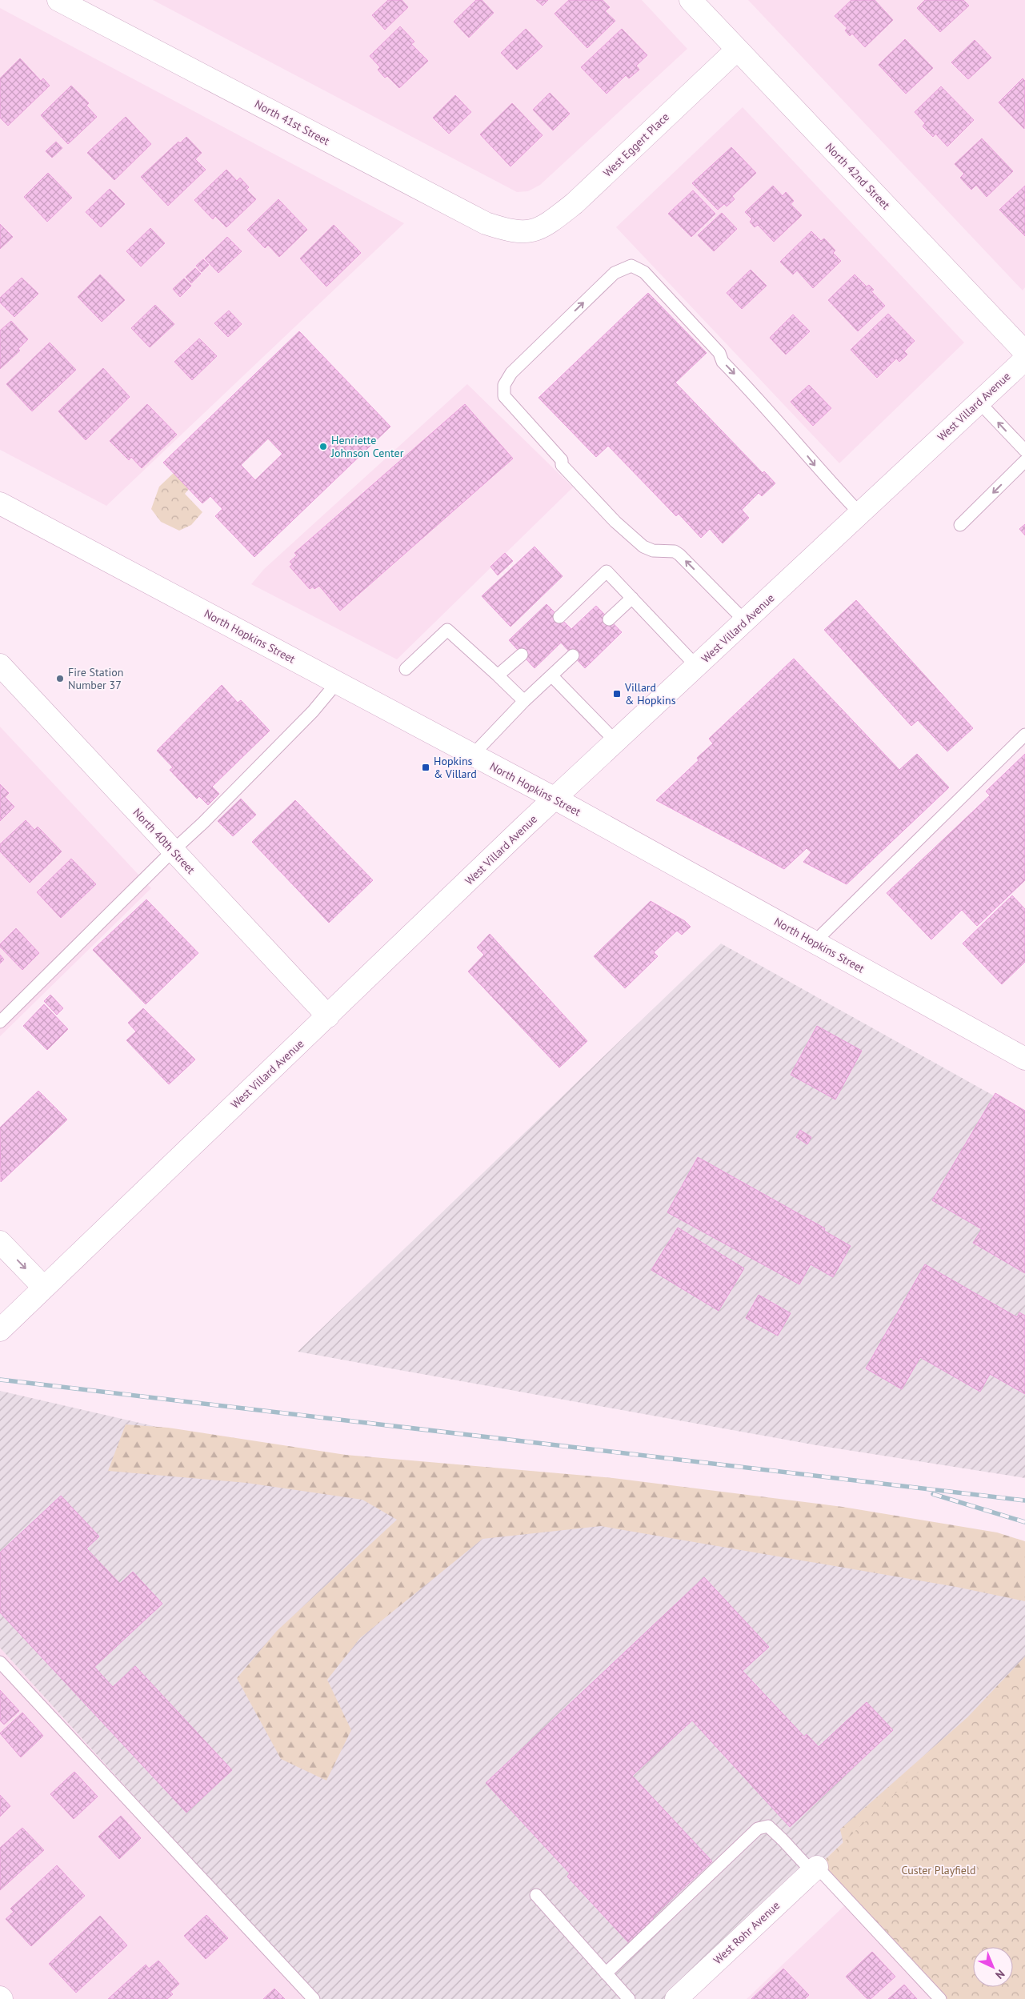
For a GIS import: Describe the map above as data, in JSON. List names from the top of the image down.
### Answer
{
  "streets": {
    "street": [
      "North 41st Street",
      "West Eggert Place",
      "North 42nd Street",
      "West Villard Avenue",
      "North Hopkins Street",
      "North 40th Street",
      "West Rohr Avenue"
    ]
  },
  "crossings": [
    ["North 41st Street", "West Eggert Place"],
    ["West Eggert Place", "North 42nd Street"],
    ["West Villard Avenue", "North Hopkins Street"],
    ["West Villard Avenue", "North 40th Street"]
  ],
  "parks": ["Custer Playfield"],
  "places": {
    "other": ["Henriette Johnson Center", "Fire Station Number 37"],
    "transit": ["Villard & Hopkins", "Hopkins & Villard"]
  },
  "north": "bottom right"
}
